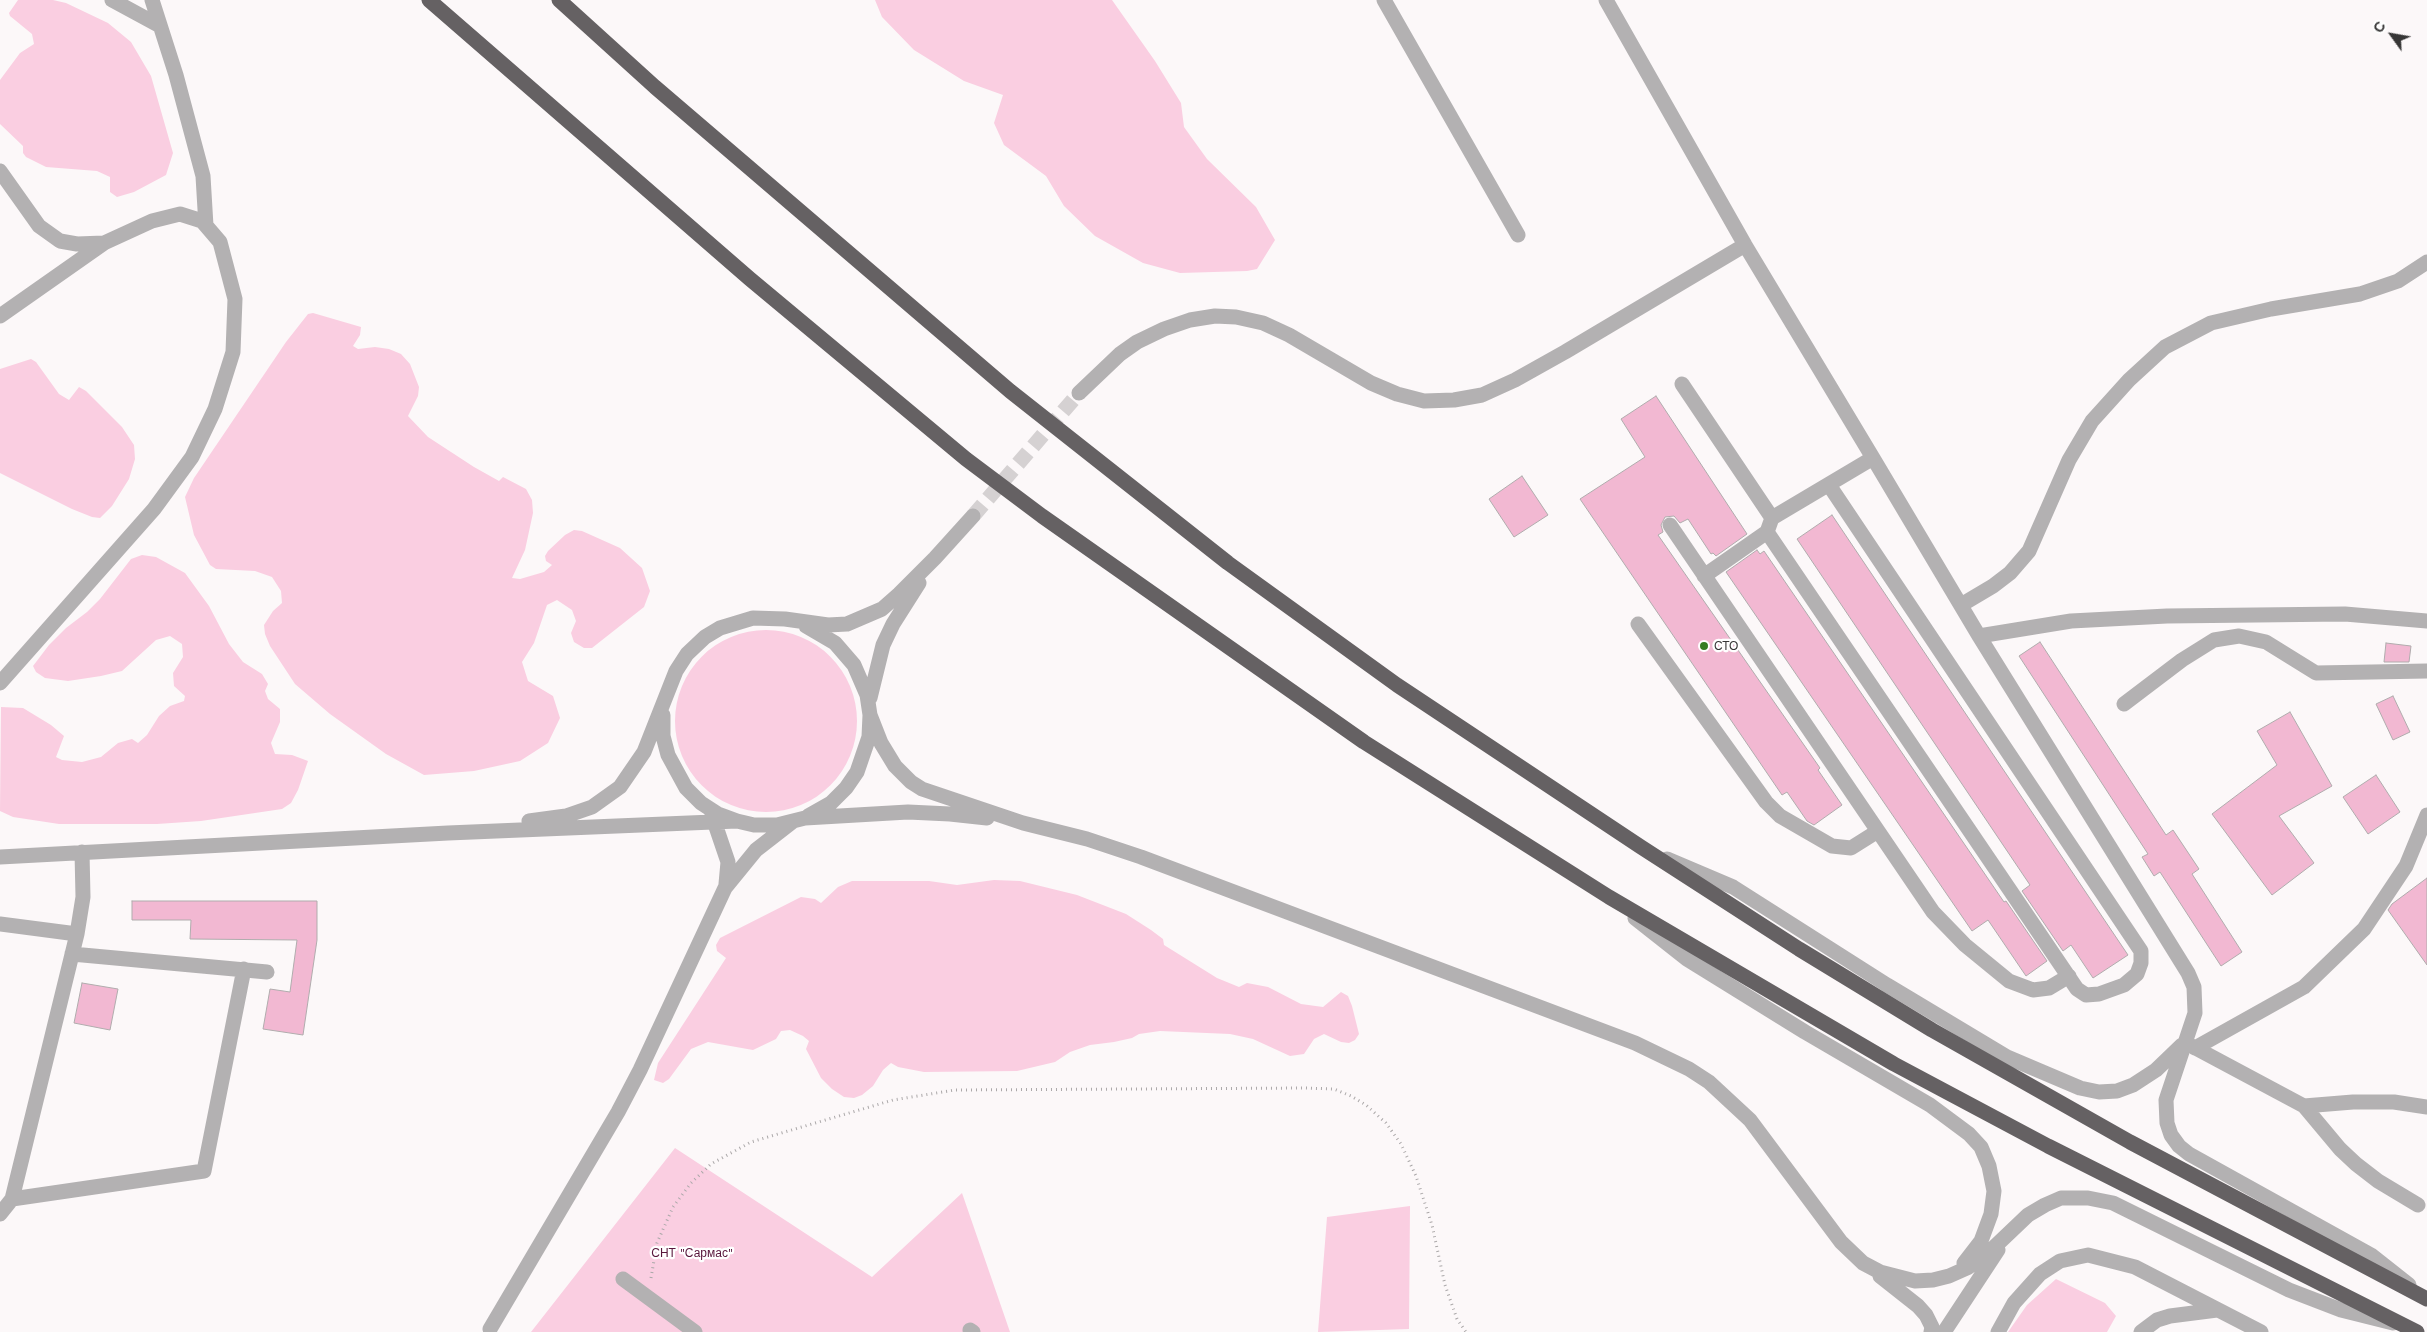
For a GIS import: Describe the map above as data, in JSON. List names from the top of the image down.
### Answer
{
  "parks": ["СНТ \"Сармас\""],
  "places": ["СТО"],
  "north": "top left"
}
